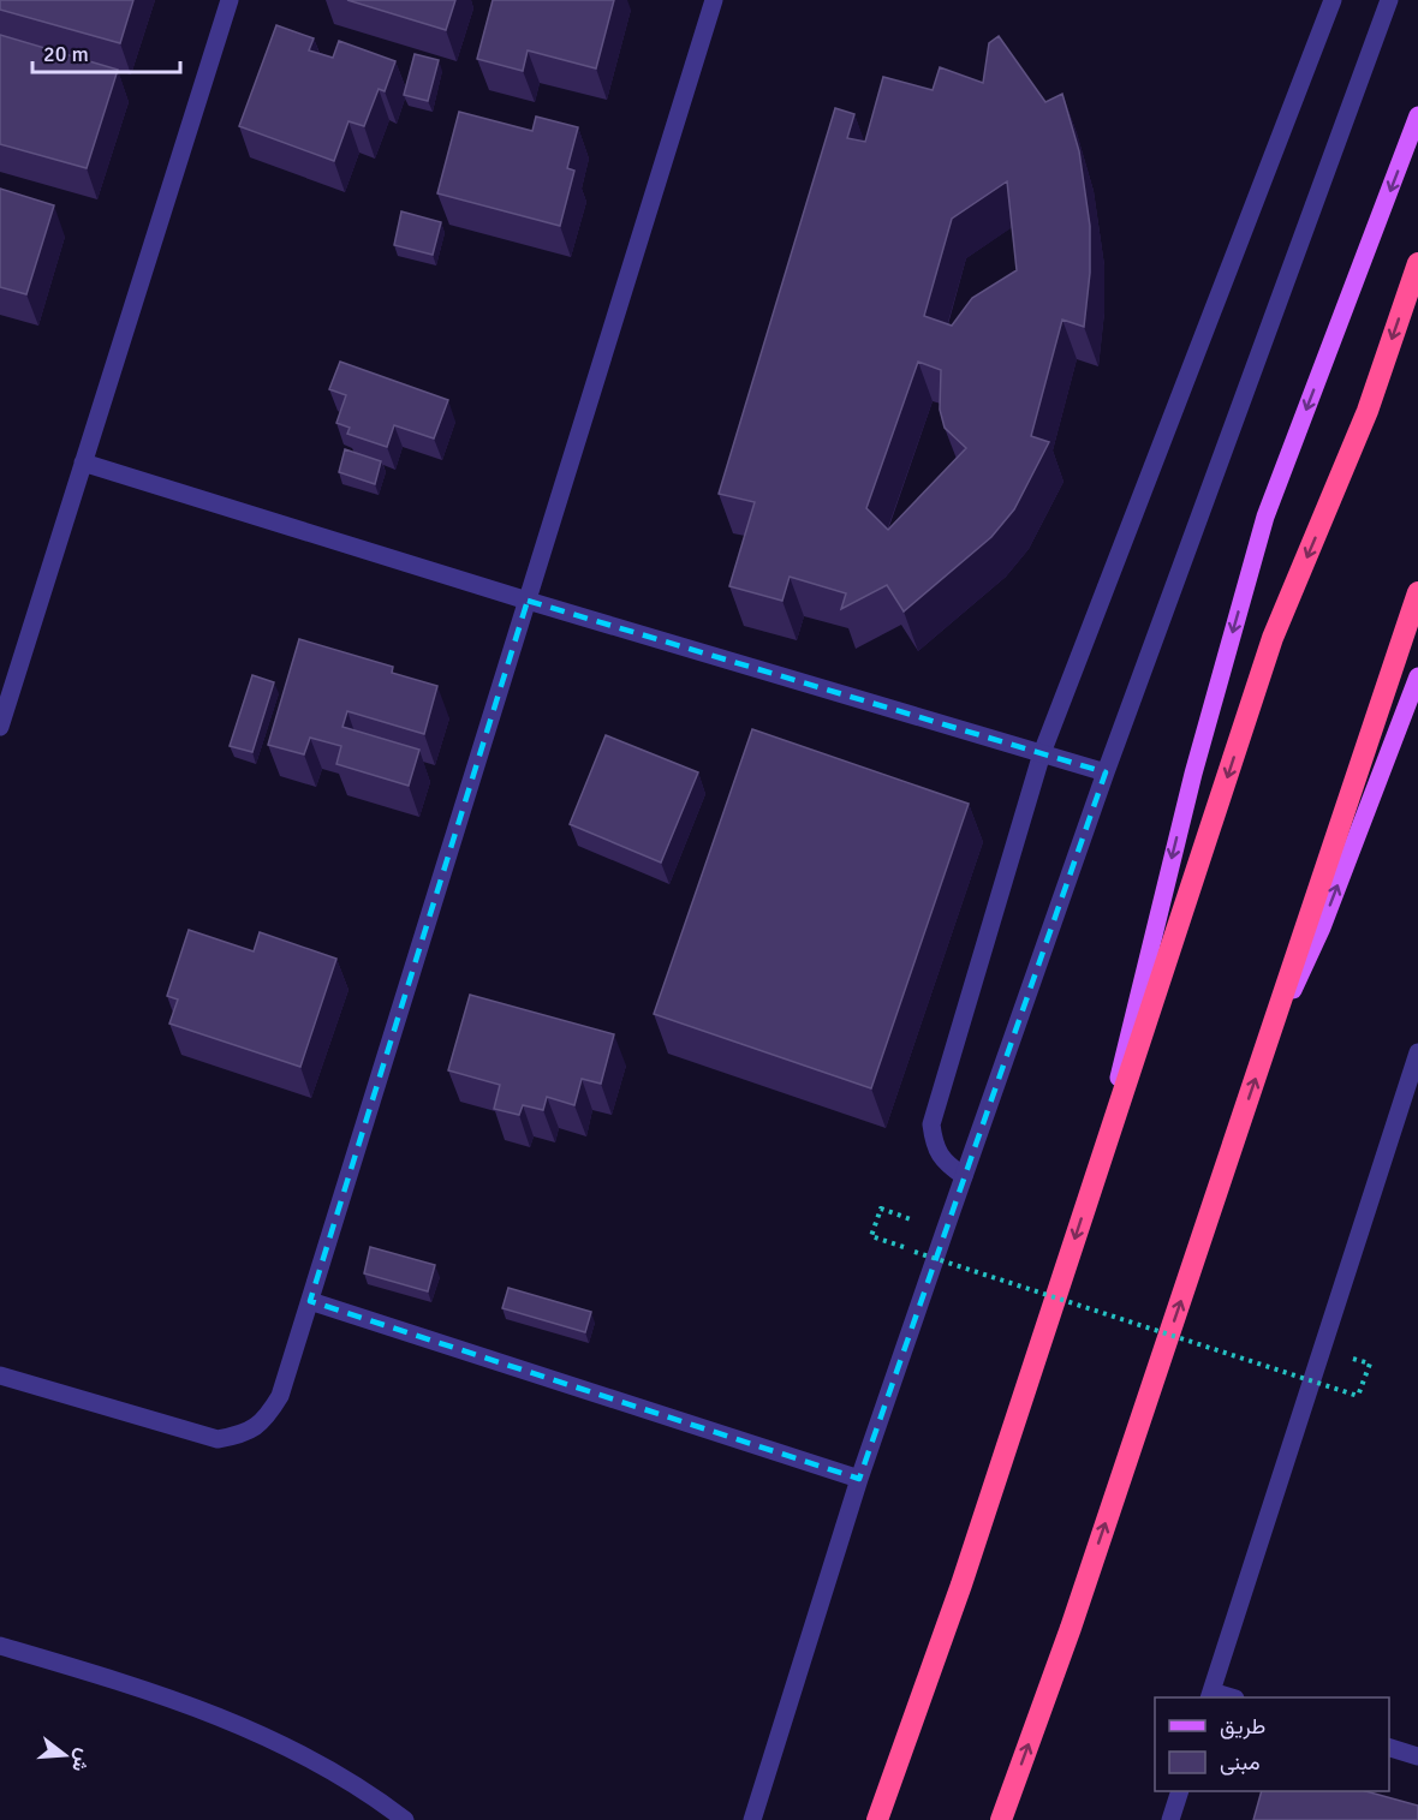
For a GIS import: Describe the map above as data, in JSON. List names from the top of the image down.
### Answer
{
  "legend": ["طريق", "مبنى"],
  "scale_bar": "20 m",
  "north": "right"
}
